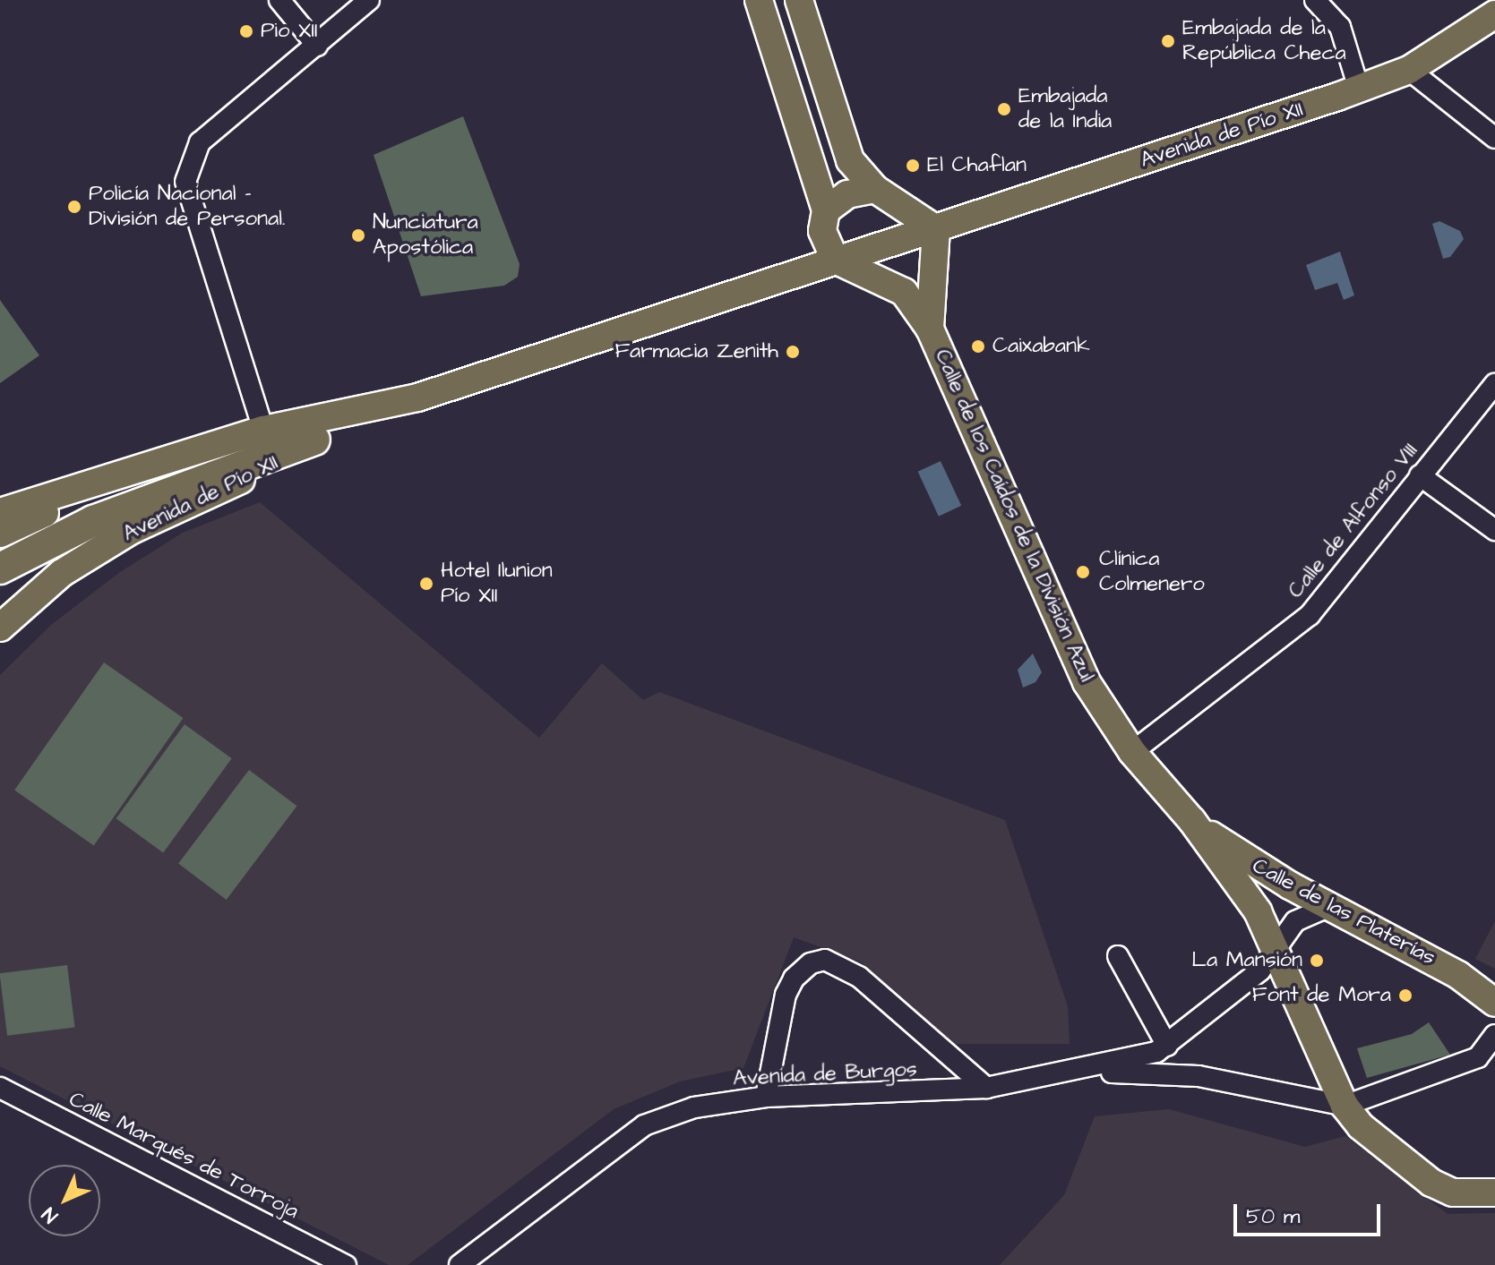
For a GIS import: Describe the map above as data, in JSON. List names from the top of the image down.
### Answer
{
  "streets": {
    "main road": ["Avenida de Pío XII", "Calle de los Caídos de la División Azul", "Calle de las Platerías"],
    "street": ["Calle de Alfonso VIII", "Avenida de Burgos", "Calle Marqués de Torroja"]
  },
  "crossings": [
    ["Calle de los Caídos de la División Azul", "Calle de Alfonso VIII"],
    ["Calle de los Caídos de la División Azul", "Calle de las Platerías"]
  ],
  "places": [
    "Pio XII",
    "Embajada de la República Checa",
    "Embajada de la India",
    "El Chaflan",
    "Policía Nacional - División de Personal.",
    "Nunciatura Apostólica",
    "Caixabank",
    "Farmacia Zenith",
    "Clínica Colmenero",
    "Hotel Ilunion Pío XII",
    "La Mansión",
    "Font de Mora"
  ],
  "scale_bar": "50 m",
  "north": "bottom left"
}
